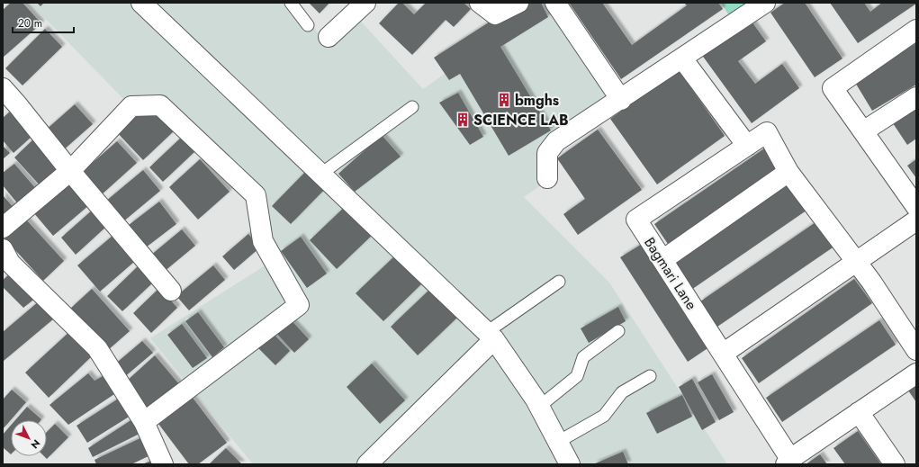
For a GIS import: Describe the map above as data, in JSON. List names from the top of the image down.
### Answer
{
  "streets": {
    "street": ["Bagmari Lane"]
  },
  "places": {
    "building": ["bmghs", "SCIENCE LAB"]
  },
  "scale_bar": "20 m",
  "north": "bottom right"
}
